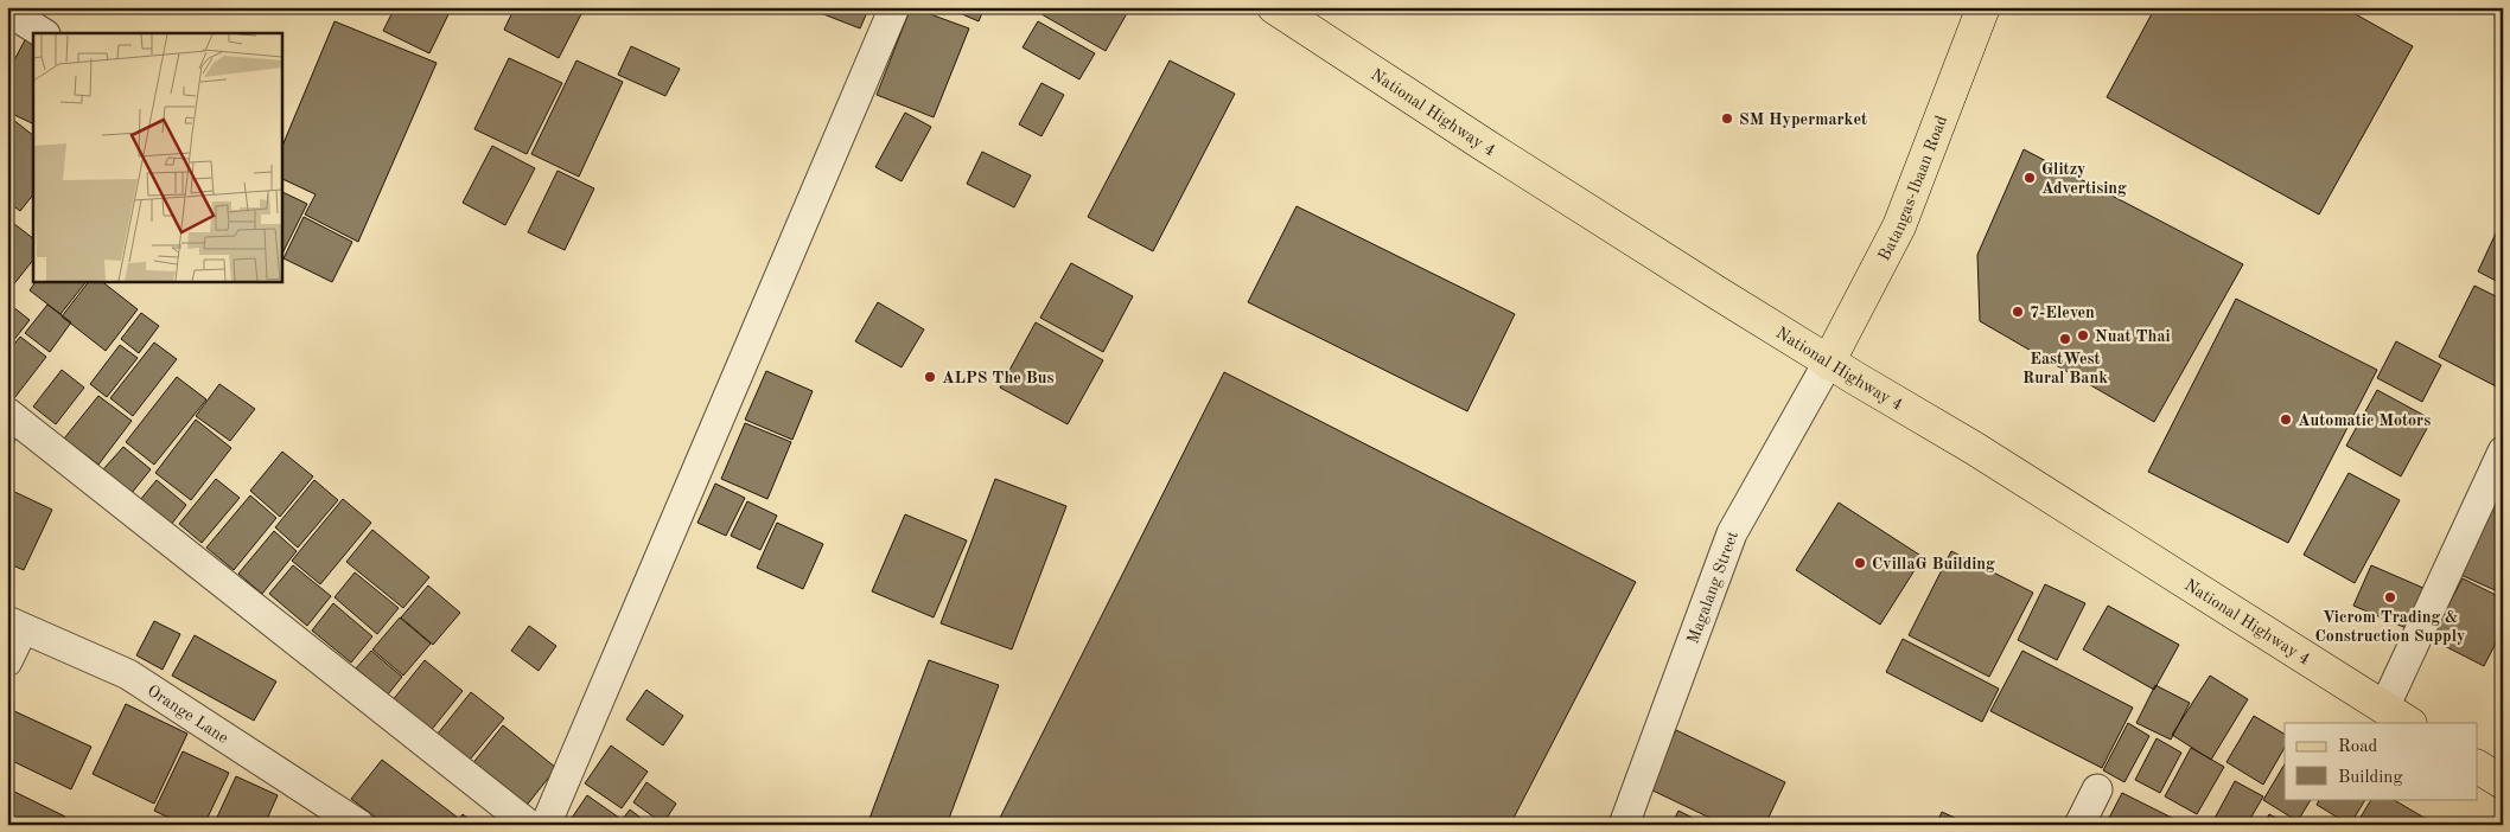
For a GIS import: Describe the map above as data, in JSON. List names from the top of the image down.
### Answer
{
  "streets": {
    "main road": ["National Highway 4", "Batangas-Ibaan Road"],
    "street": ["Magalang Street", "Orange Lane"]
  },
  "crossings": [
    ["National Highway 4", "Batangas-Ibaan Road"],
    ["National Highway 4", "Magalang Street"],
    ["Batangas-Ibaan Road", "Magalang Street"]
  ],
  "places": [
    "SM Hypermarket",
    "Glitzy Advertising",
    "7-Eleven",
    "Nuat Thai",
    "EastWest Rural Bank",
    "ALPS The Bus",
    "Automatic Motors",
    "CvillaG Building",
    "Vicrom Trading & Construction Supply"
  ],
  "legend": ["Road", "Building"]
}
